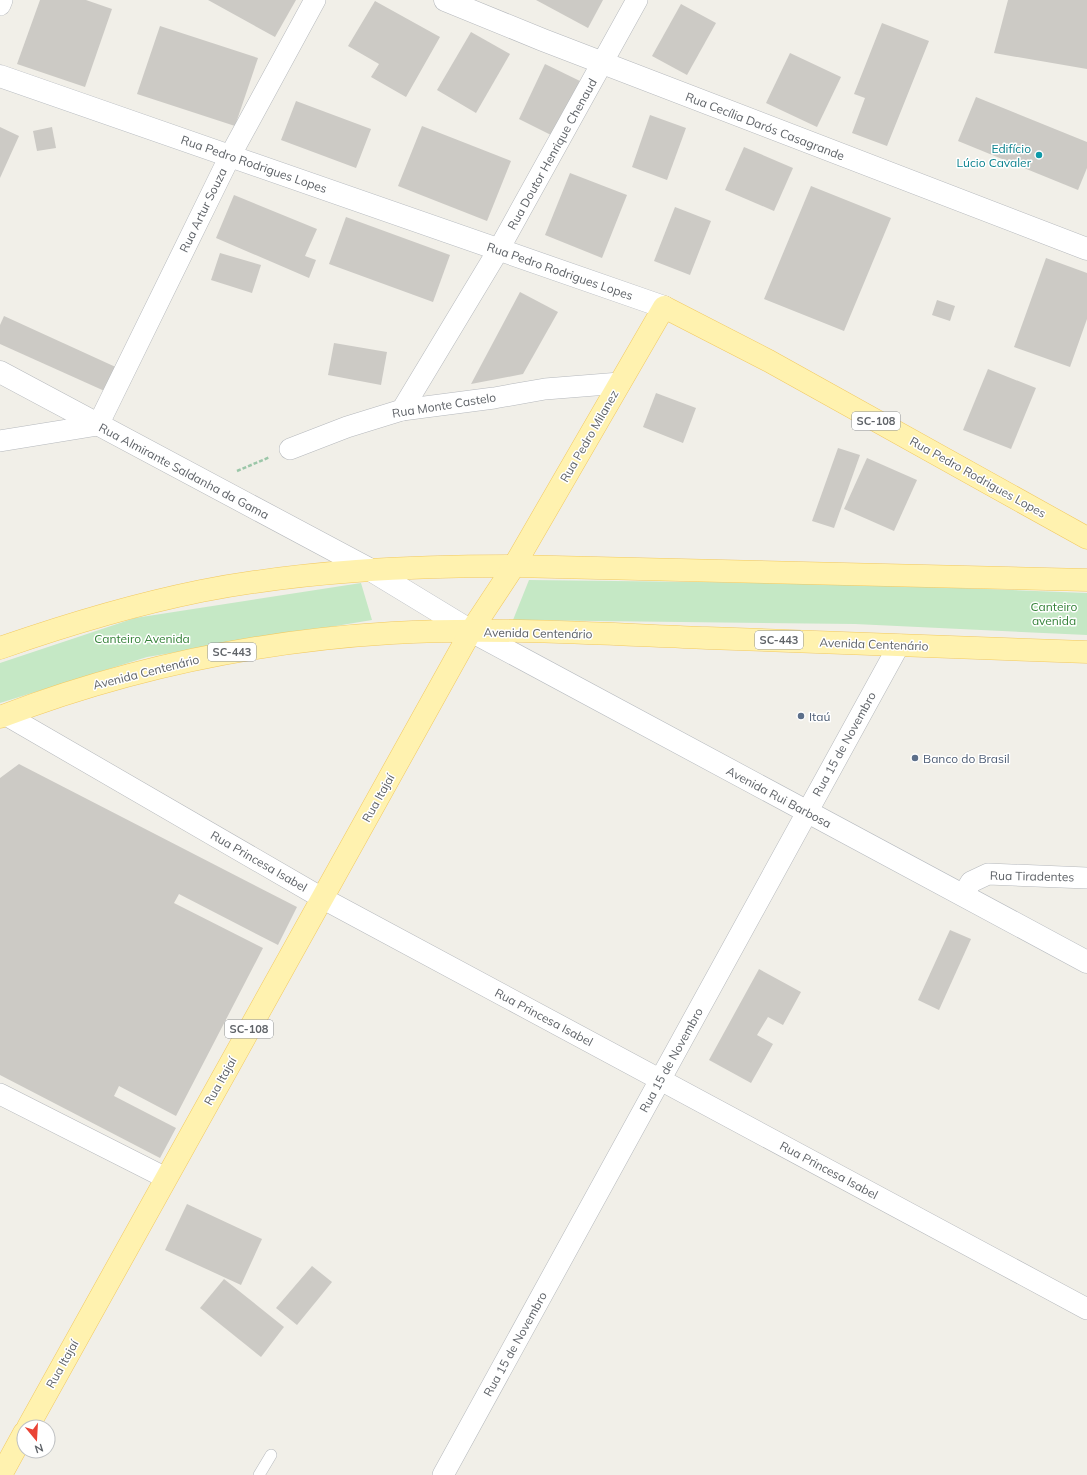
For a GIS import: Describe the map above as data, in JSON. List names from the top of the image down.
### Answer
{
  "streets": {
    "main road": [
      "Rua Cecília Darós Casagrande",
      "Rua Pedro Rodrigues Lopes",
      "SC-108",
      "Rua Pedro Milanez",
      "Rua Almirante Saldanha da Gama",
      "Avenida Centenário",
      "SC-443",
      "Avenida Rui Barbosa",
      "Rua Itajaí"
    ],
    "street": [
      "Rua Doutor Henrique Chenaud",
      "Rua Artur Souza",
      "Rua Monte Castelo",
      "Rua 15 de Novembro",
      "Rua Princesa Isabel",
      "Rua Tiradentes"
    ]
  },
  "crossings": [
    ["Rua Cecília Darós Casagrande", "Rua Doutor Henrique Chenaud"],
    ["Rua Doutor Henrique Chenaud", "Rua Pedro Rodrigues Lopes"],
    ["Rua Doutor Henrique Chenaud", "Rua Monte Castelo"],
    ["Rua Pedro Rodrigues Lopes", "Rua Artur Souza"],
    ["Rua Pedro Rodrigues Lopes", "Rua Pedro Milanez"],
    ["Rua Artur Souza", "Rua Almirante Saldanha da Gama"],
    ["Rua Monte Castelo", "Rua Pedro Milanez"],
    ["Rua Pedro Milanez", "Rua Almirante Saldanha da Gama"],
    ["Rua Pedro Milanez", "Avenida Centenário"],
    ["Rua Pedro Milanez", "Avenida Rui Barbosa"],
    ["Rua Pedro Milanez", "Rua Itajaí"],
    ["Rua Almirante Saldanha da Gama", "Avenida Centenário"],
    ["Rua Almirante Saldanha da Gama", "Avenida Rui Barbosa"],
    ["Rua Almirante Saldanha da Gama", "Rua Itajaí"],
    ["Avenida Centenário", "Rua 15 de Novembro"],
    ["Avenida Centenário", "Avenida Rui Barbosa"],
    ["Avenida Centenário", "Rua Itajaí"],
    ["Avenida Centenário", "Rua Princesa Isabel"],
    ["Rua 15 de Novembro", "Avenida Rui Barbosa"],
    ["Rua 15 de Novembro", "Rua Princesa Isabel"],
    ["Avenida Rui Barbosa", "Rua Itajaí"],
    ["Avenida Rui Barbosa", "Rua Tiradentes"],
    ["Rua Itajaí", "Rua Princesa Isabel"]
  ],
  "parks": ["Canteiro avenida", "Canteiro Avenida"],
  "places": ["Edifício Lúcio Cavaler", "Itaú", "Banco do Brasil"],
  "north": "bottom"
}
